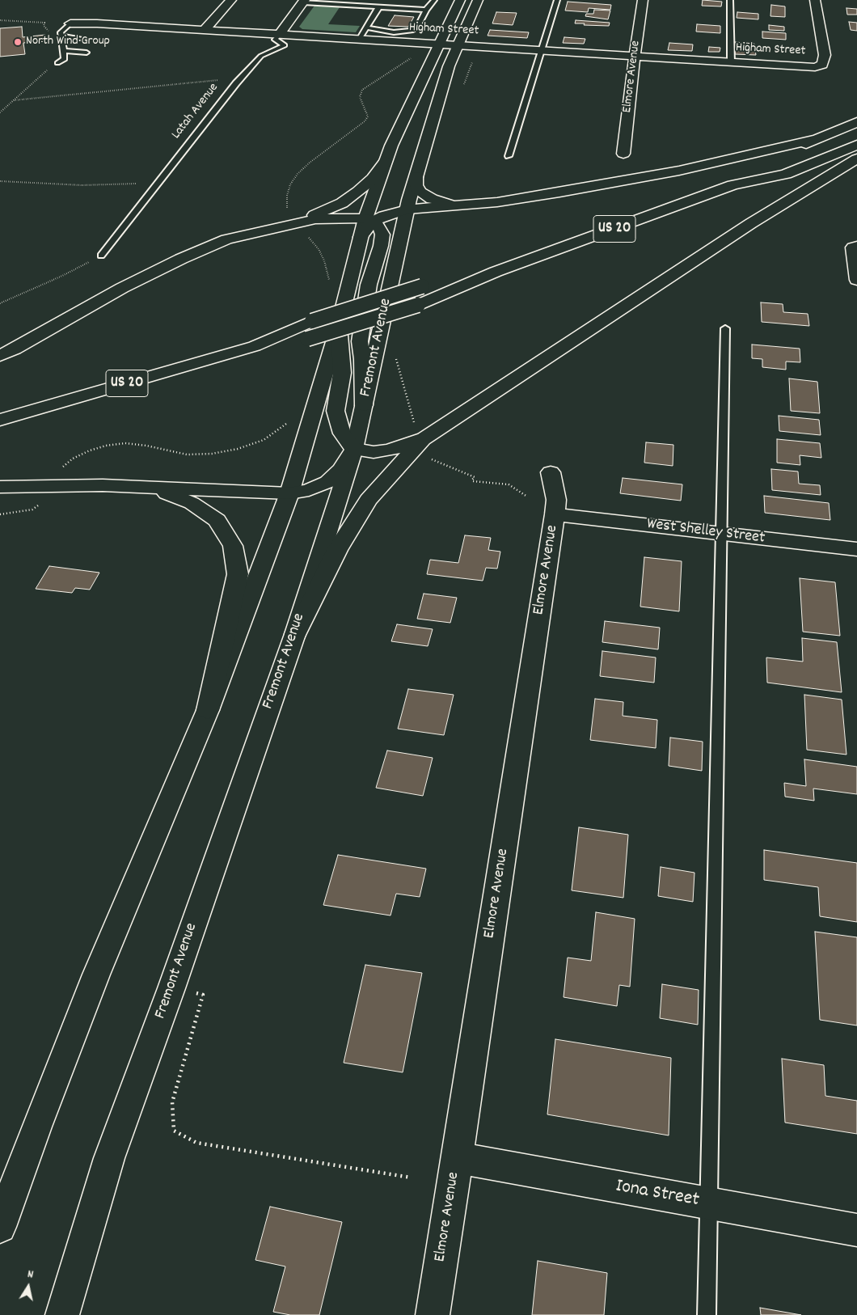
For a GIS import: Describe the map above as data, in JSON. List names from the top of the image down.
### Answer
{
  "streets": {
    "main road": [
      "Higham Street",
      "Elmore Avenue",
      "US 20",
      "Fremont Avenue",
      "West Shelley Street",
      "Iona Street"
    ],
    "lane": ["Latah Avenue"]
  },
  "crossings": [
    ["Higham Street", "Elmore Avenue"],
    ["Higham Street", "Latah Avenue"],
    ["Higham Street", "Fremont Avenue"],
    ["Elmore Avenue", "West Shelley Street"],
    ["Elmore Avenue", "Iona Street"]
  ],
  "places": ["North Wind Group"],
  "north": "top"
}
